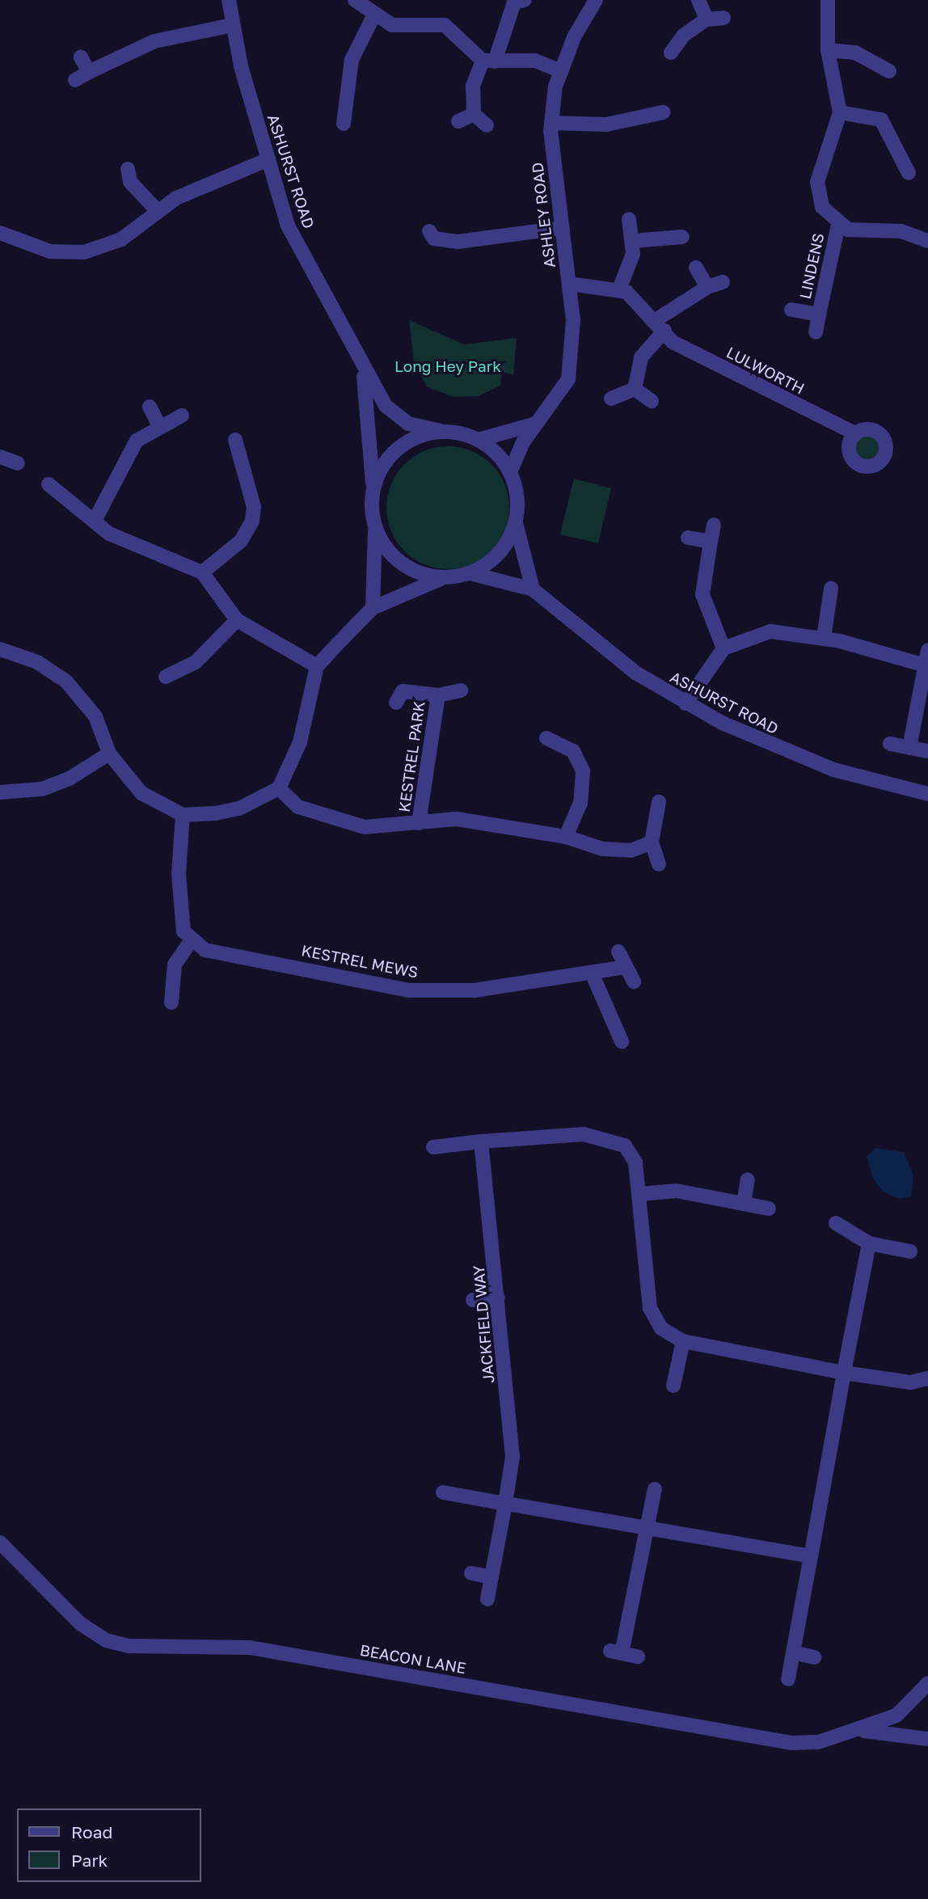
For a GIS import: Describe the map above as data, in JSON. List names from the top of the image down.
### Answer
{
  "streets": {
    "street": [
      "ASHURST ROAD",
      "ASHLEY ROAD",
      "LINDENS",
      "LULWORTH",
      "KESTREL PARK",
      "KESTREL MEWS",
      "JACKFIELD WAY",
      "BEACON LANE"
    ]
  },
  "crossings": [
    ["ASHURST ROAD", "ASHLEY ROAD"]
  ],
  "parks": ["Long Hey Park"],
  "legend": ["Road", "Park"]
}
